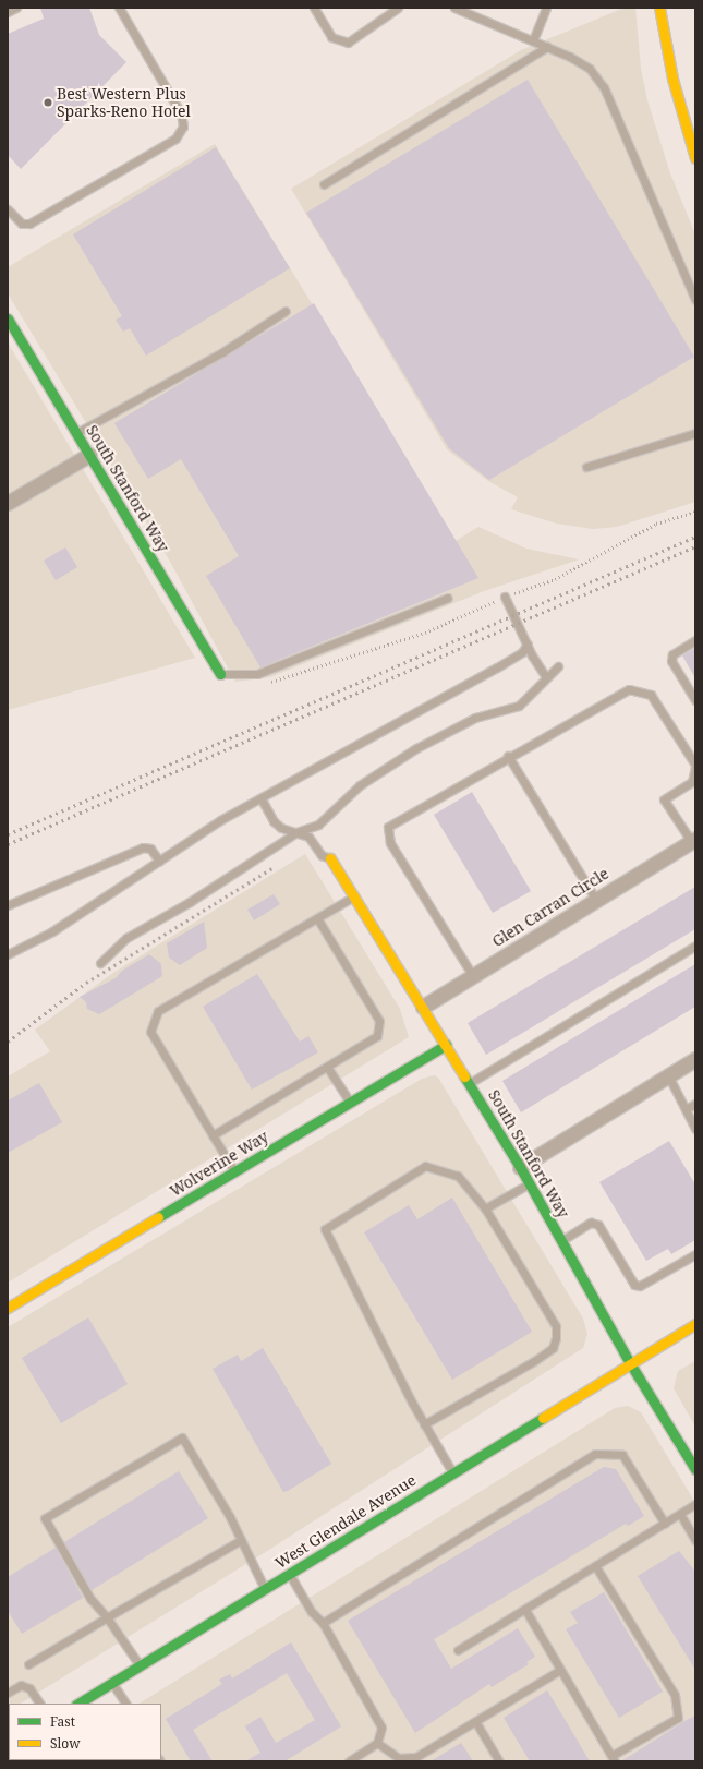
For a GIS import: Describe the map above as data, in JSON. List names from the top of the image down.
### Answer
{
  "streets": {
    "street": [
      "South Stanford Way",
      "Glen Carran Circle",
      "Wolverine Way",
      "West Glendale Avenue"
    ]
  },
  "crossings": [
    ["South Stanford Way", "Glen Carran Circle"],
    ["South Stanford Way", "Wolverine Way"],
    ["South Stanford Way", "West Glendale Avenue"]
  ],
  "places": ["Best Western Plus Sparks-Reno Hotel"],
  "legend": ["Fast", "Slow"]
}
